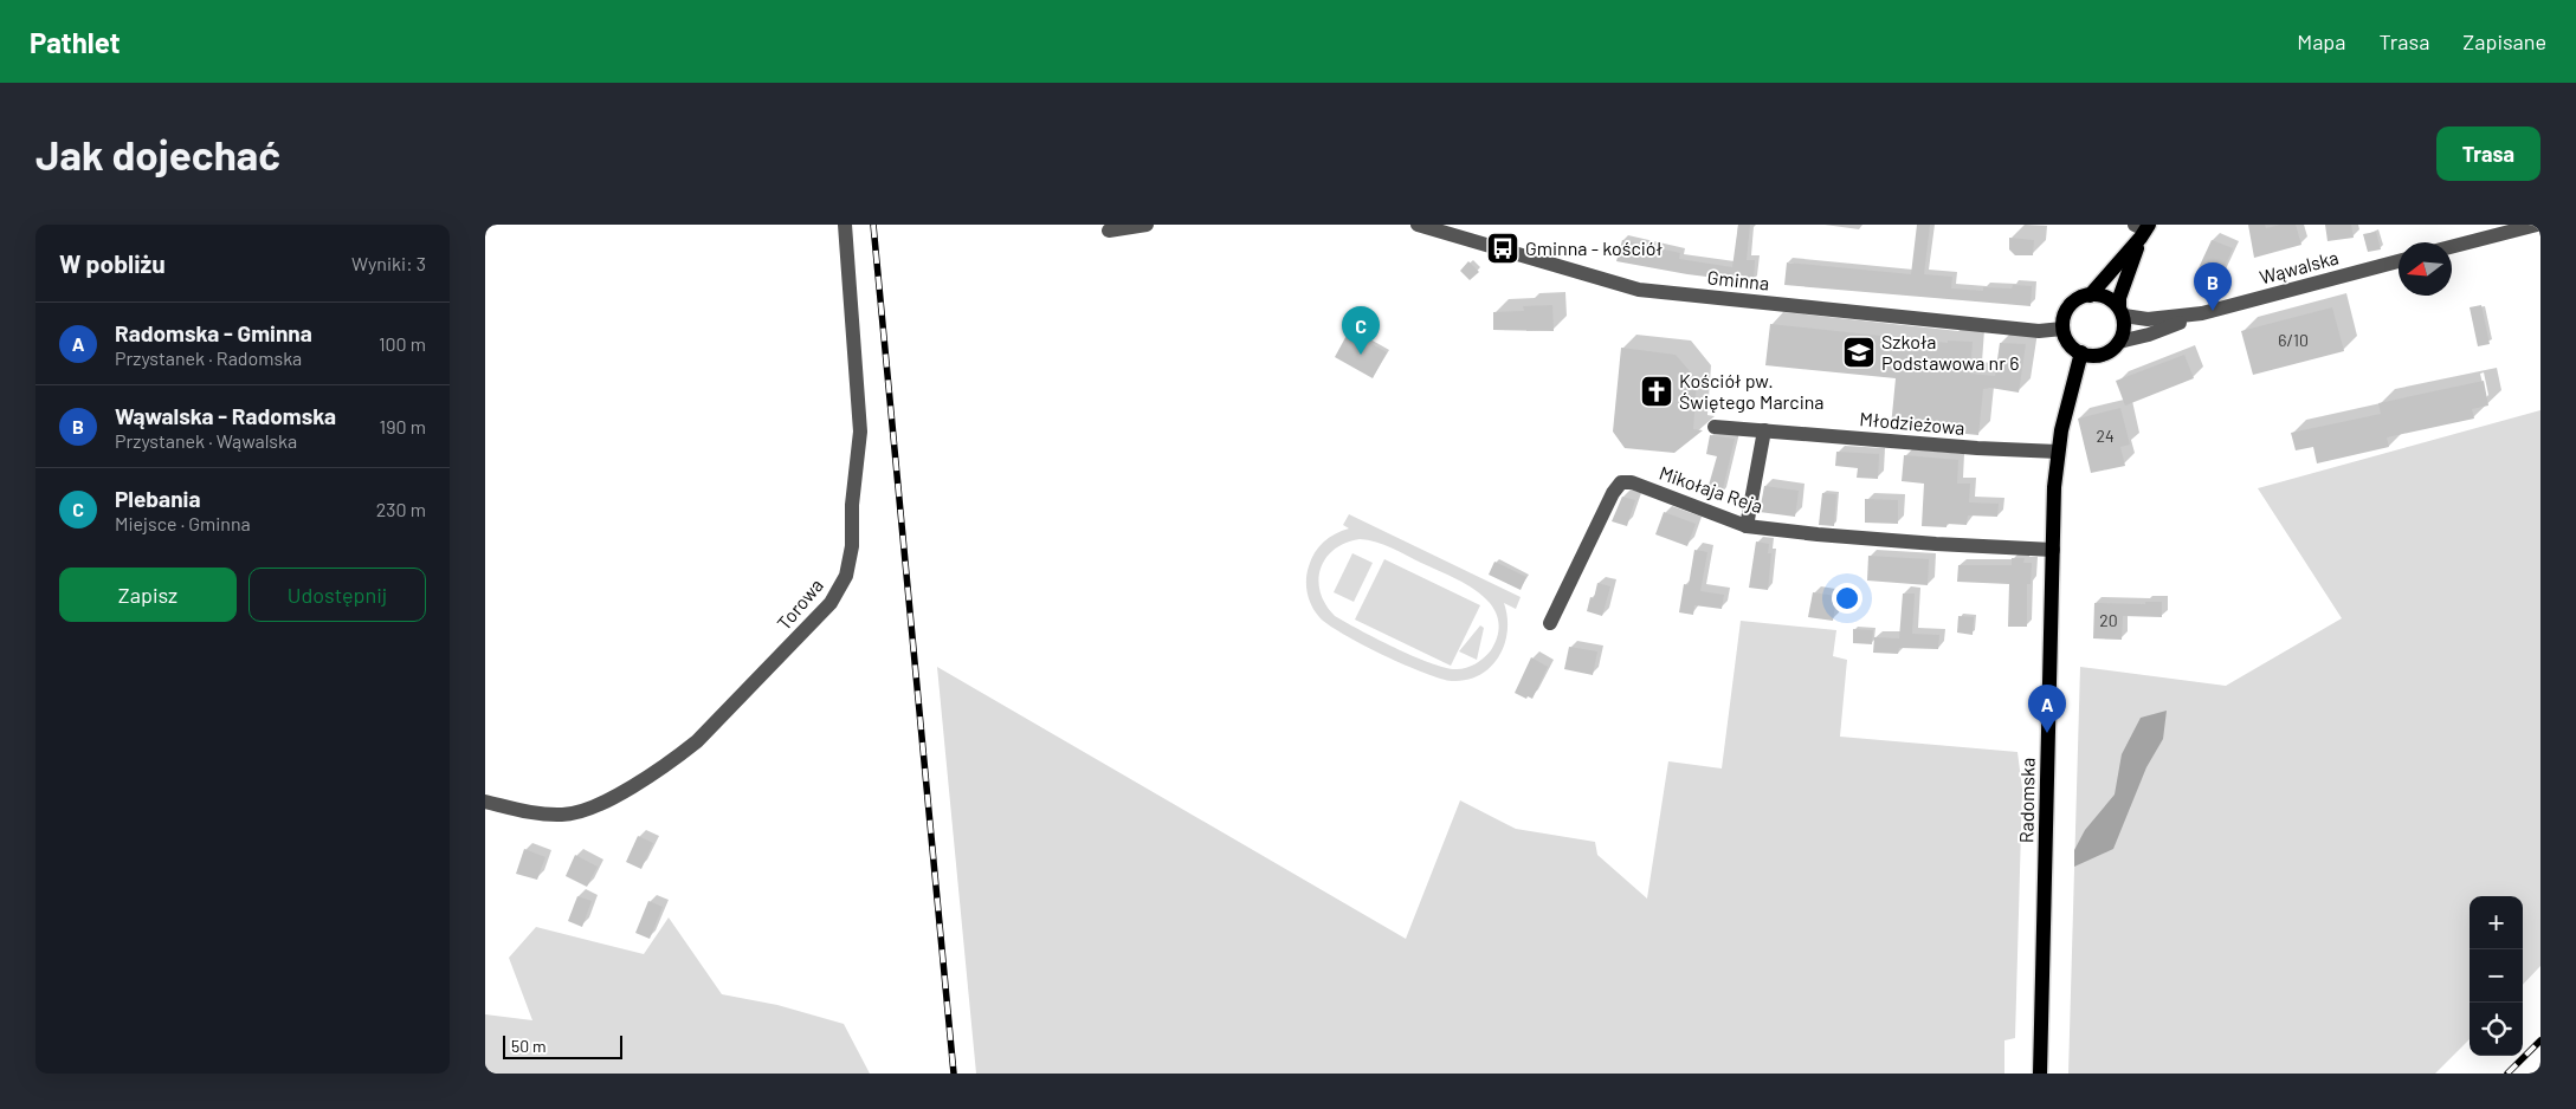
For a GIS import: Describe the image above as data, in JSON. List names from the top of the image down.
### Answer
{
  "streets": {
    "main road": ["Radomska"],
    "street": [
      "Wąwalska",
      "Gminna",
      "Młodzieżowa",
      "Mikołaja Reja",
      "Torowa"
    ]
  },
  "crossings": [
    ["Wąwalska", "Gminna"],
    ["Wąwalska", "Radomska"],
    ["Gminna", "Radomska"],
    ["Młodzieżowa", "Radomska"],
    ["Mikołaja Reja", "Radomska"]
  ],
  "places": {
    "bus stop": ["Gminna - kościół"],
    "school or university": ["Szkoła Podstawowa nr 6"],
    "church": ["Kościół pw. Świętego Marcina"]
  },
  "house_numbers": ["6/10", "24", "20"],
  "scale_bar": "50 m",
  "north": "left",
  "page": {
    "header": "Pathlet",
    "nav": ["Mapa", "Trasa", "Zapisane"],
    "buttons": [
      "Trasa",
      ["Zapisz", "Udostępnij"]
    ],
    "title": "Jak dojechać",
    "heading": ["W pobliżu", "Wyniki: 3"],
    "pins": ["B", "C", "A"],
    "list": [
      {
        "mark": "A",
        "name": "Radomska - Gminna",
        "note": "Przystanek · Radomska",
        "value": "100 m"
      },
      {
        "mark": "B",
        "name": "Wąwalska - Radomska",
        "note": "Przystanek · Wąwalska",
        "value": "190 m"
      },
      {
        "mark": "C",
        "name": "Plebania",
        "note": "Miejsce · Gminna",
        "value": "230 m"
      }
    ],
    "map_buttons": ["+", "−"],
    "scale": "50 m"
  }
}
